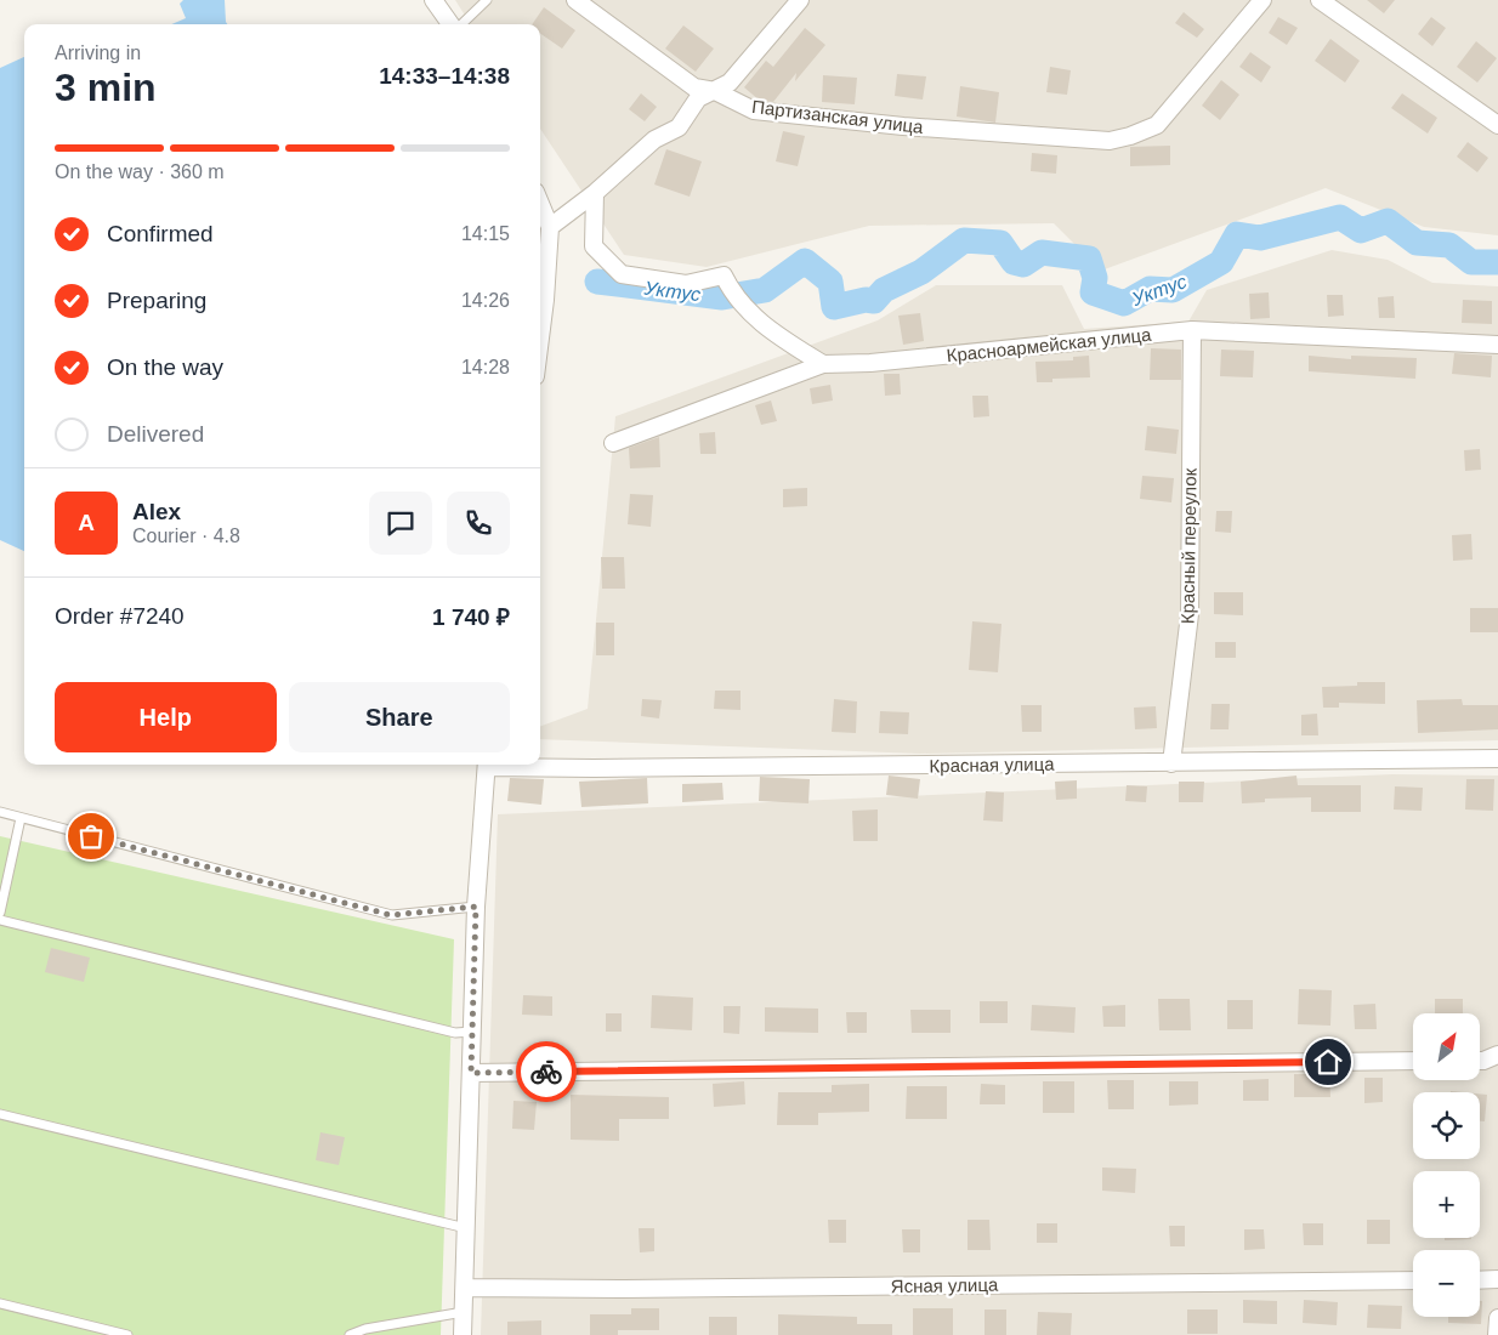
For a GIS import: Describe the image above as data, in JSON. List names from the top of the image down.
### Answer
{
  "streets": {
    "street": [
      "Партизанская улица",
      "Красноармейская улица",
      "Красный переулок",
      "Красная улица",
      "Ясная улица"
    ]
  },
  "crossings": [
    ["Красноармейская улица", "Красный переулок"],
    ["Красный переулок", "Красная улица"]
  ],
  "water": ["Уктус"],
  "north": "top right",
  "page": {
    "heading": ["3 min", "Arriving in", "14:33–14:38"],
    "panel": [
      "Alex",
      "Courier · 4.8",
      "Order #7240",
      "1 740 ₽"
    ],
    "bar": "On the way · 360 m",
    "list": [
      ["Confirmed", "14:15"],
      ["Preparing", "14:26"],
      ["On the way", "14:28"],
      "Delivered"
    ],
    "round": "A",
    "buttons": ["Help", "Share"],
    "map_buttons": ["+", "−"]
  }
}
